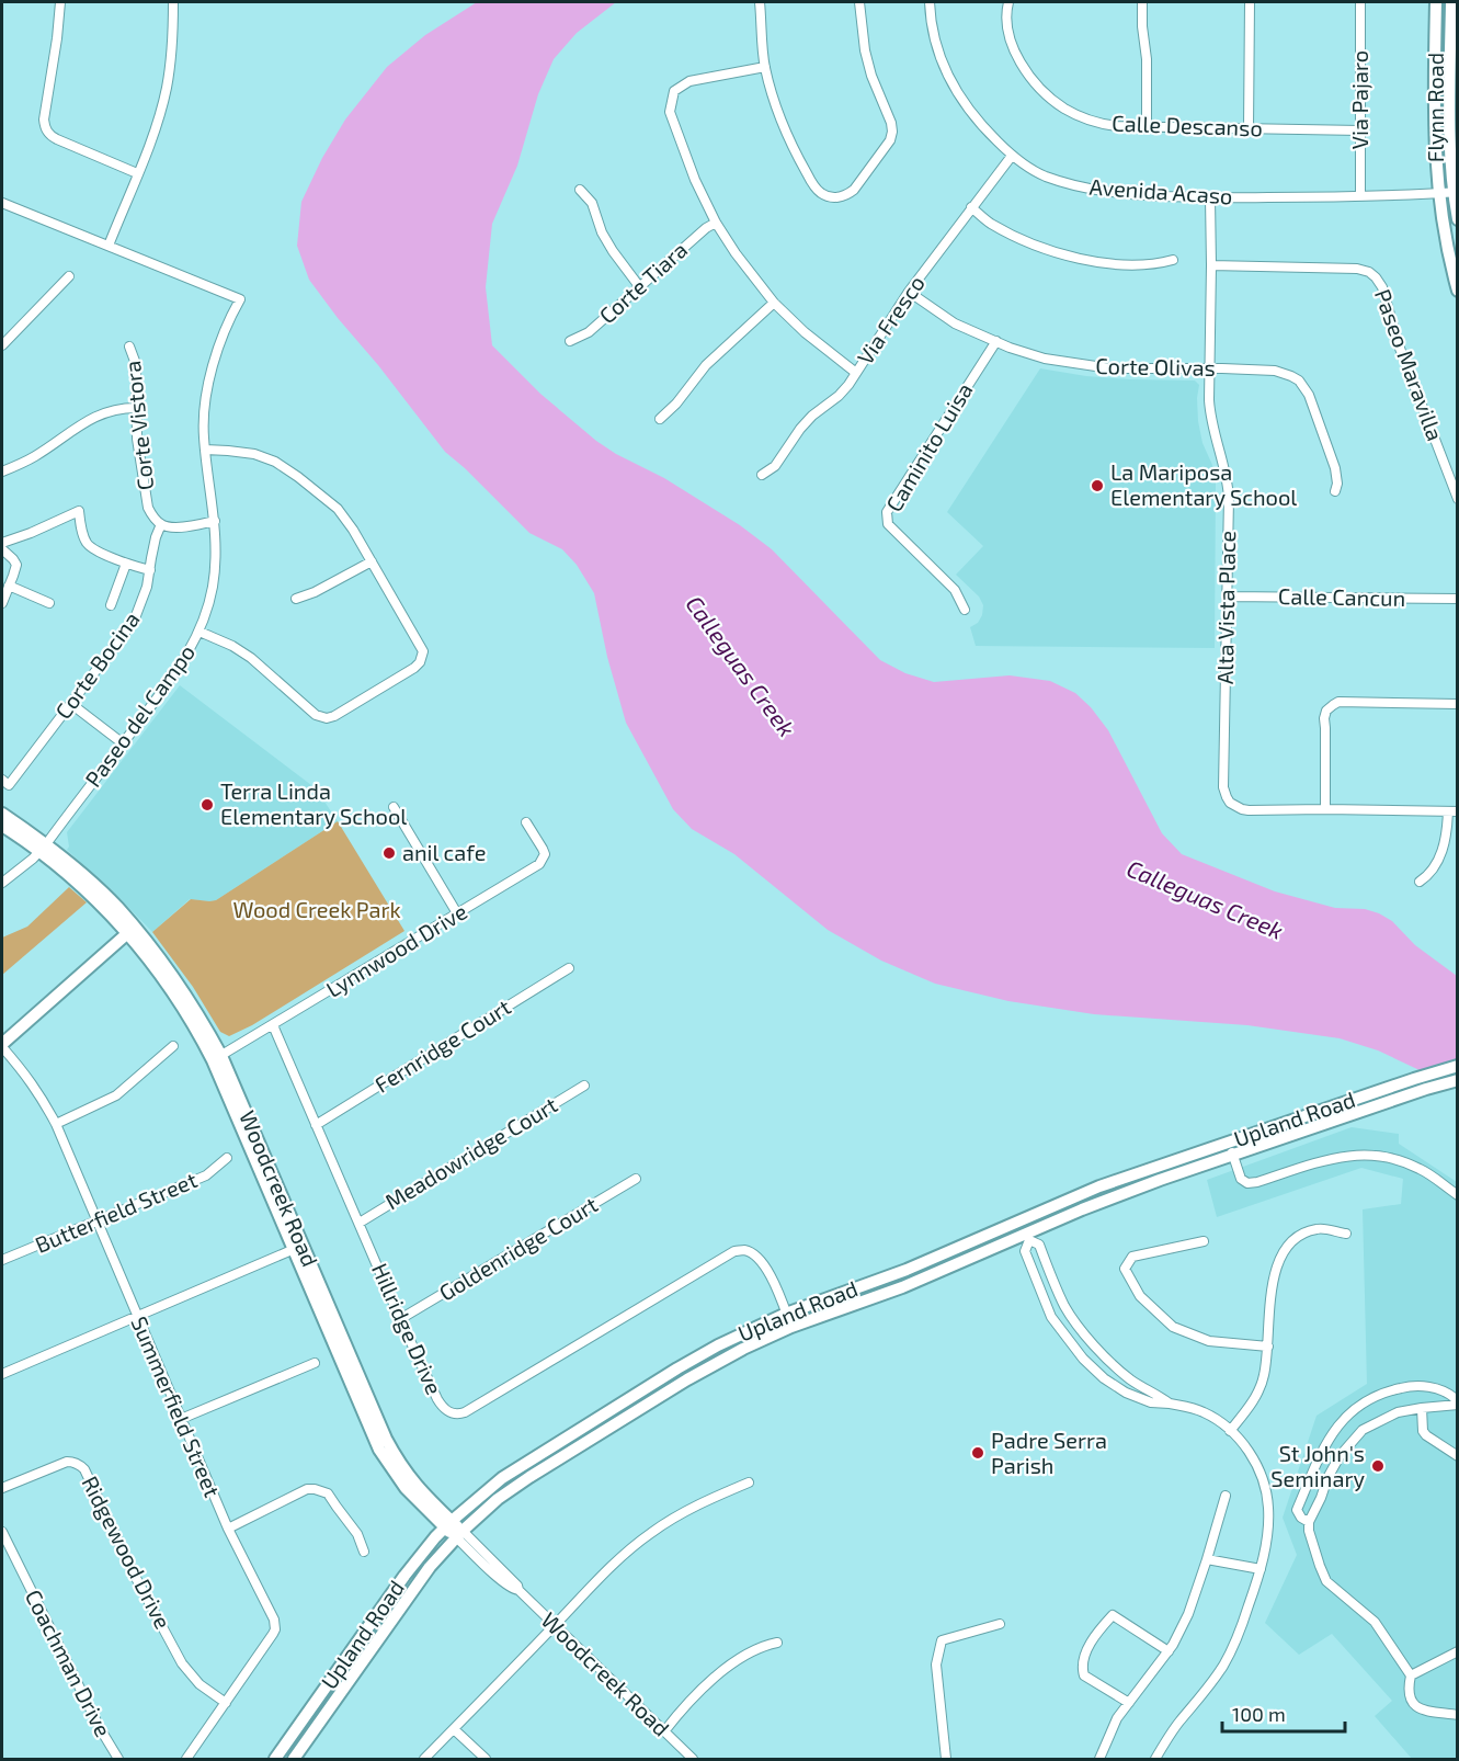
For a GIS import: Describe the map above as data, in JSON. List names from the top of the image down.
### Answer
{
  "streets": {
    "main road": ["Flynn Road", "Upland Road", "Woodcreek Road"],
    "street": [
      "Via Pajaro",
      "Calle Descanso",
      "Avenida Acaso",
      "Corte Tiara",
      "Via Fresco",
      "Paseo Maravilla",
      "Corte Olivas",
      "Corte Vistora",
      "Caminito Luisa",
      "Calle Cancun",
      "Alta Vista Place",
      "Corte Bocina",
      "Paseo del Campo",
      "Lynnwood Drive",
      "Fernridge Court",
      "Meadowridge Court",
      "Butterfield Street",
      "Goldenridge Court",
      "Hillridge Drive",
      "Summerfield Street",
      "Ridgewood Drive",
      "Coachman Drive"
    ]
  },
  "crossings": [
    ["Via Pajaro", "Calle Descanso"],
    ["Via Pajaro", "Avenida Acaso"],
    ["Flynn Road", "Avenida Acaso"],
    ["Avenida Acaso", "Via Fresco"],
    ["Avenida Acaso", "Alta Vista Place"],
    ["Via Fresco", "Corte Olivas"],
    ["Paseo Maravilla", "Alta Vista Place"],
    ["Corte Olivas", "Caminito Luisa"],
    ["Corte Olivas", "Alta Vista Place"],
    ["Corte Vistora", "Corte Bocina"],
    ["Calle Cancun", "Alta Vista Place"],
    ["Paseo del Campo", "Woodcreek Road"],
    ["Lynnwood Drive", "Woodcreek Road"],
    ["Lynnwood Drive", "Hillridge Drive"],
    ["Fernridge Court", "Hillridge Drive"],
    ["Upland Road", "Woodcreek Road"],
    ["Upland Road", "Hillridge Drive"],
    ["Meadowridge Court", "Hillridge Drive"],
    ["Butterfield Street", "Summerfield Street"],
    ["Goldenridge Court", "Hillridge Drive"],
    ["Summerfield Street", "Ridgewood Drive"]
  ],
  "water": ["Calleguas Creek"],
  "parks": ["Wood Creek Park"],
  "places": [
    "La Mariposa Elementary School",
    "Terra Linda Elementary School",
    "anil cafe",
    "Padre Serra Parish",
    "St John's Seminary"
  ],
  "scale_bar": "100 m"
}
